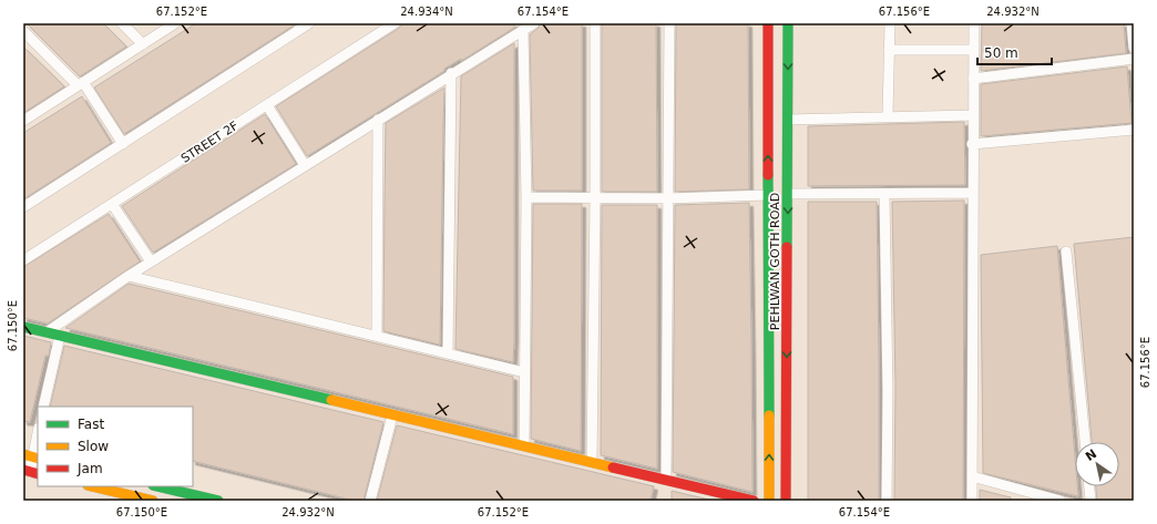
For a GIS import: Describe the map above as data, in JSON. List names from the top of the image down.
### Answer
{
  "streets": {
    "main road": ["PEHLWAN GOTH ROAD"],
    "street": ["STREET 2F"]
  },
  "legend": ["Fast", "Slow", "Jam"],
  "scale_bar": "50 m",
  "north": "top left",
  "coordinates": [
    "67.152°E",
    "24.934°N",
    "67.154°E",
    "67.156°E",
    "24.932°N",
    "67.150°E"
  ]
}
